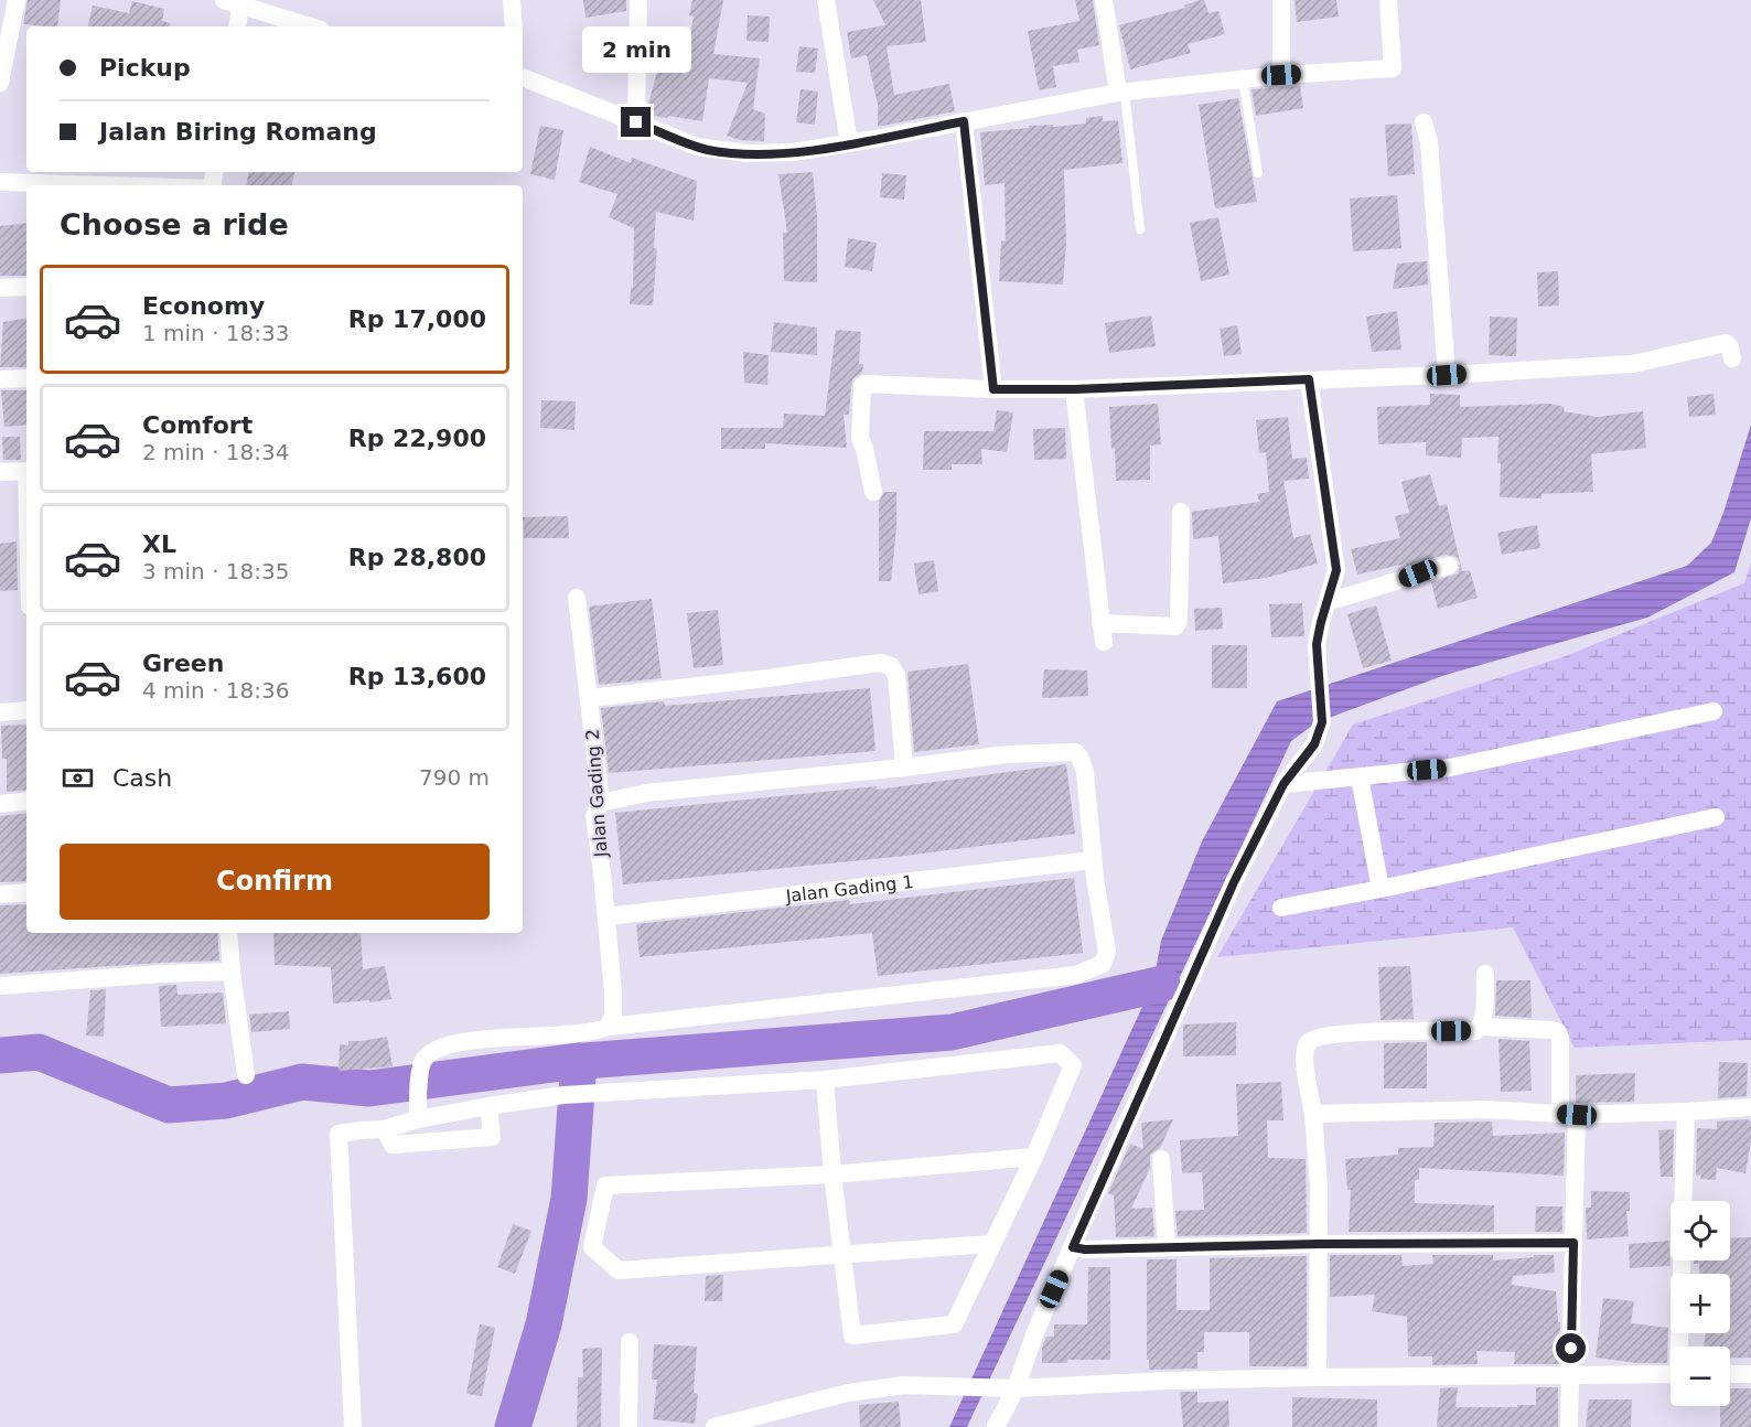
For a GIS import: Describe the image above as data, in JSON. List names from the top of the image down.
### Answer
{
  "streets": {
    "street": ["Jalan Gading 2", "Jalan Gading 1"]
  },
  "crossings": [
    ["Jalan Gading 2", "Jalan Gading 1"]
  ],
  "page": {
    "bubble": "2 min",
    "banner": ["Pickup", "Jalan Biring Romang"],
    "heading": "Choose a ride",
    "list": [
      {
        "name": "Economy",
        "note": "1 min · 18:33",
        "value": "Rp 17,000"
      },
      {
        "name": "Comfort",
        "note": "2 min · 18:34",
        "value": "Rp 22,900"
      },
      {
        "name": "XL",
        "note": "3 min · 18:35",
        "value": "Rp 28,800"
      },
      {
        "name": "Green",
        "note": "4 min · 18:36",
        "value": "Rp 13,600"
      }
    ],
    "pay": ["Cash", "790 m"],
    "buttons": "Confirm",
    "map_buttons": ["+", "−"]
  }
}
